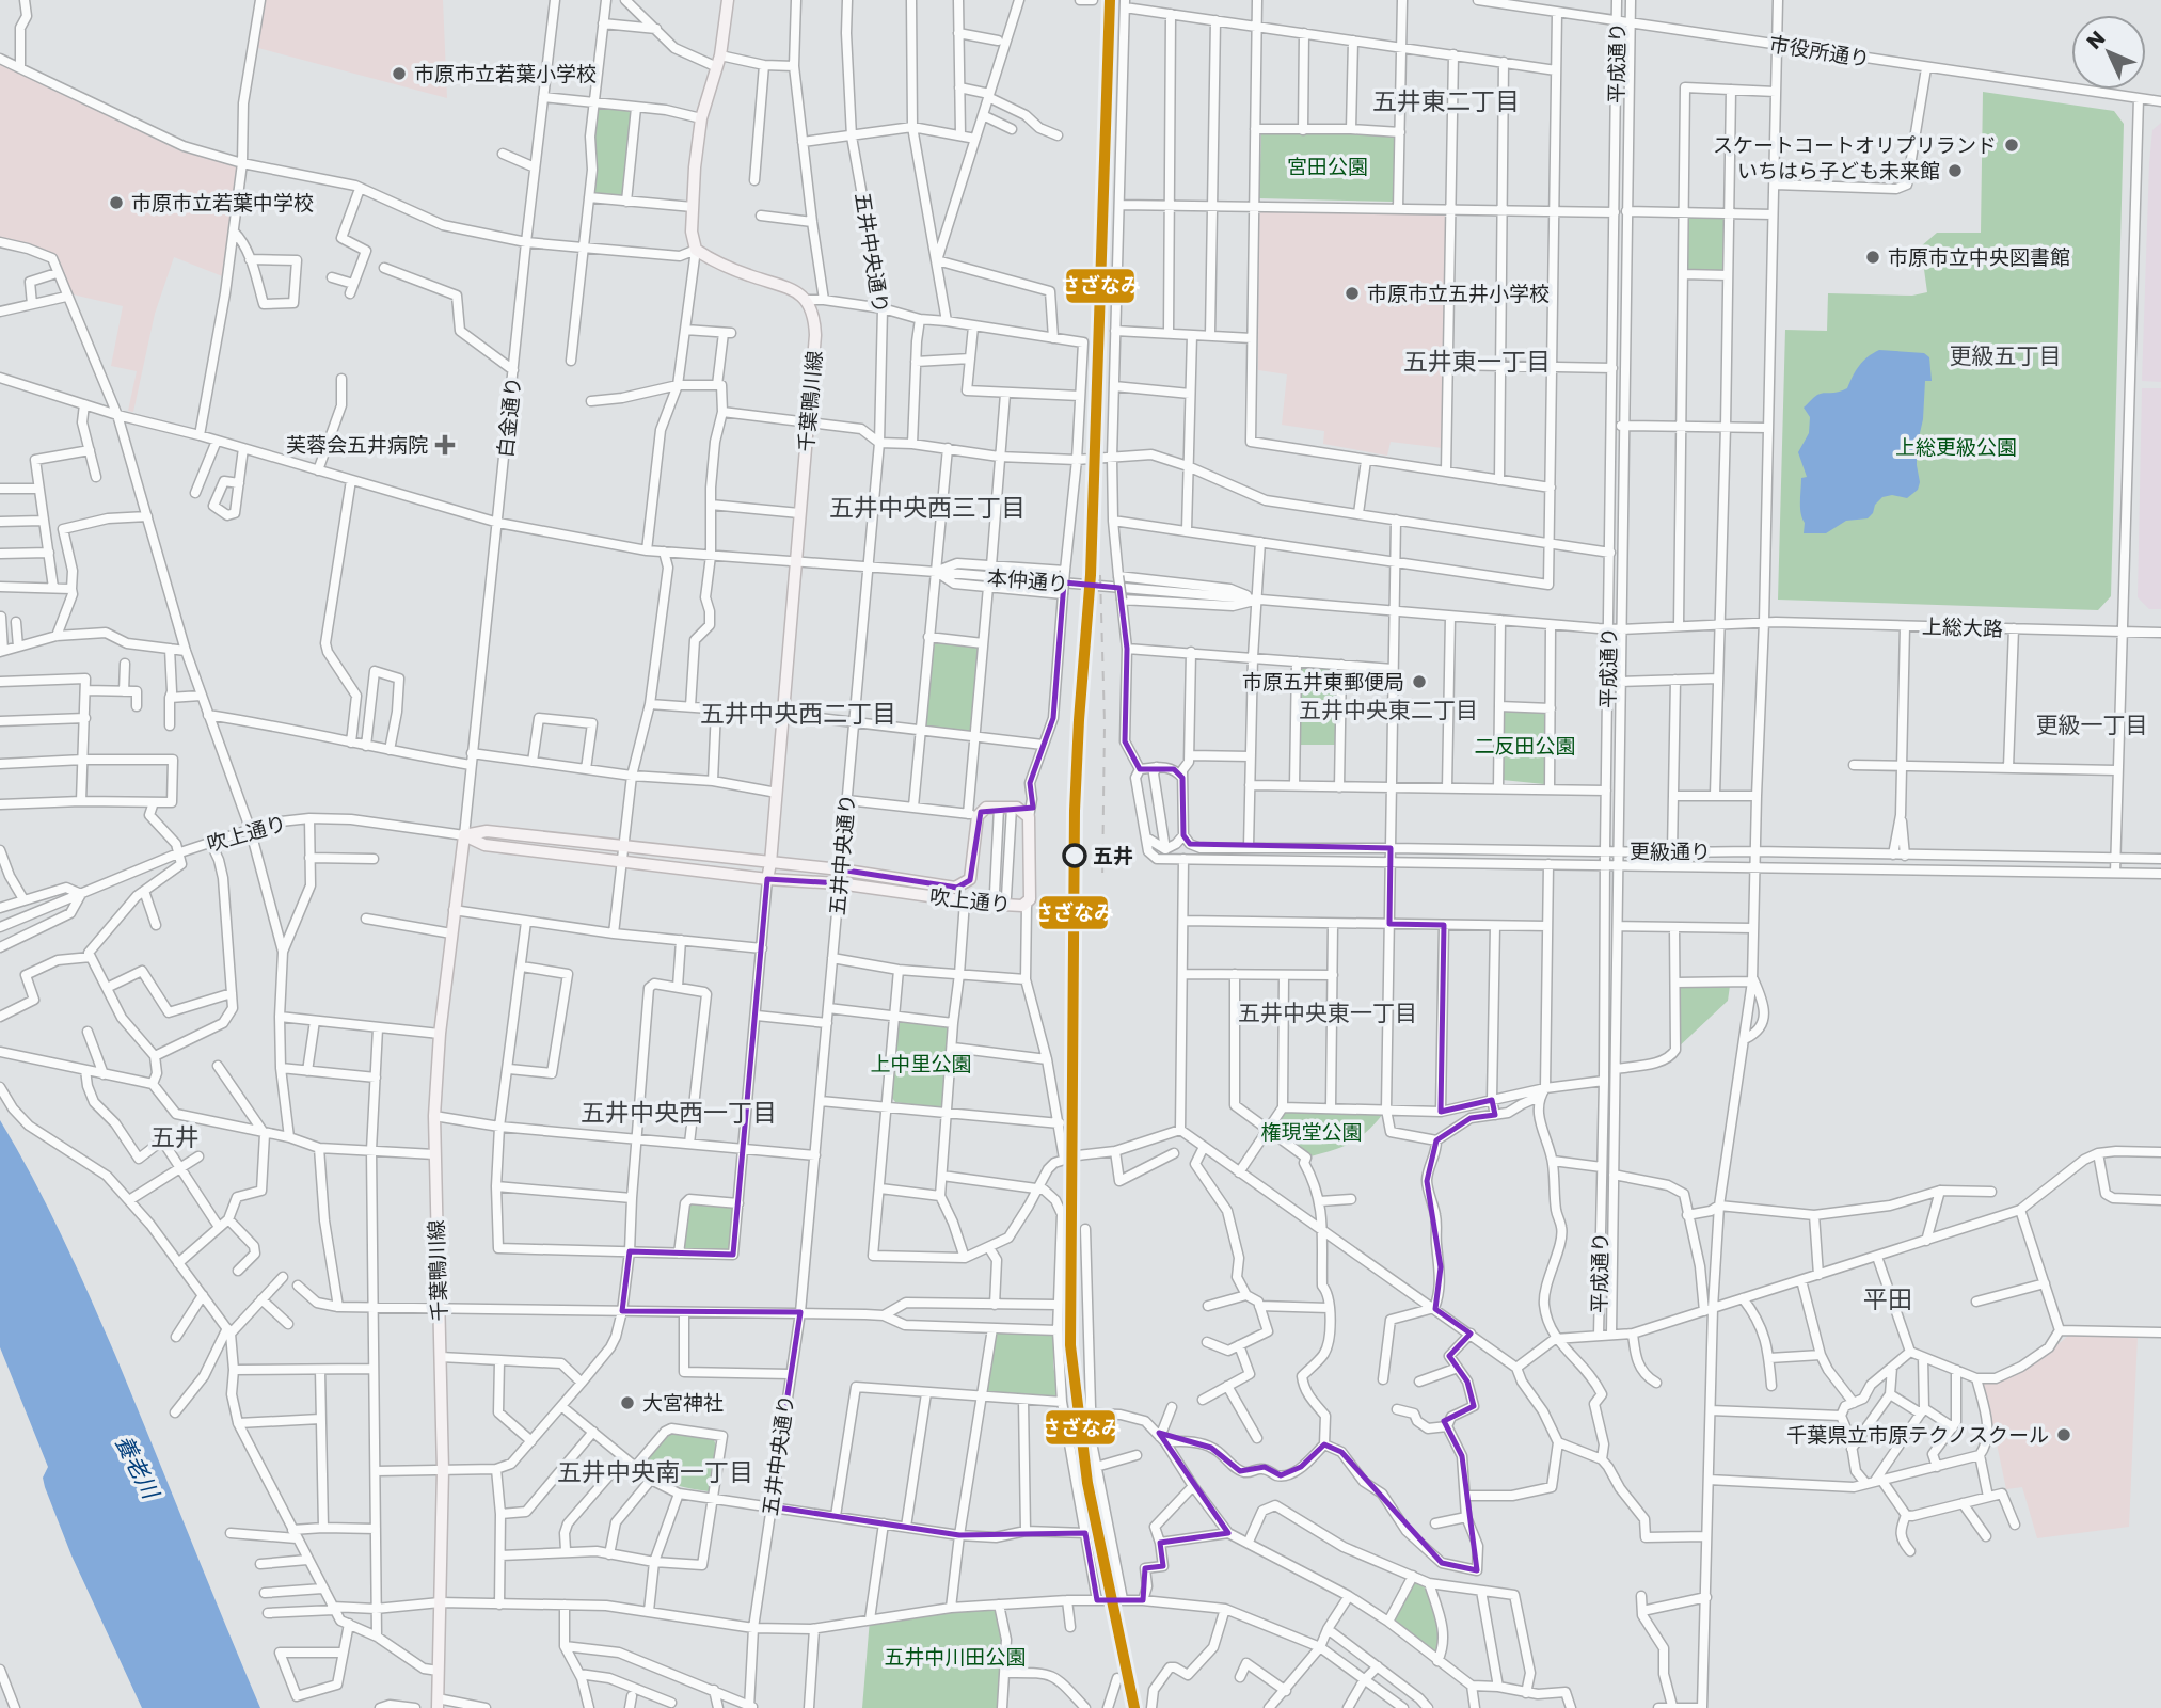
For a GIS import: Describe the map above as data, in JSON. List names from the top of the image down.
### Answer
{
  "streets": {
    "main road": ["千葉鴨川線", "吹上通り"],
    "street": [
      "市役所通り",
      "平成通り",
      "五井中央通り",
      "白金通り",
      "本仲通り",
      "上総大路",
      "更級通り"
    ]
  },
  "crossings": [
    ["市役所通り", "平成通り"],
    ["平成通り", "本仲通り"],
    ["平成通り", "更級通り"],
    ["五井中央通り", "本仲通り"],
    ["五井中央通り", "吹上通り"],
    ["千葉鴨川線", "白金通り"],
    ["千葉鴨川線", "本仲通り"],
    ["千葉鴨川線", "吹上通り"],
    ["白金通り", "本仲通り"],
    ["白金通り", "吹上通り"],
    ["本仲通り", "上総大路"]
  ],
  "districts": [
    "五井東二丁目",
    "更級五丁目",
    "五井東一丁目",
    "五井中央西三丁目",
    "五井中央東二丁目",
    "五井中央西二丁目",
    "更級一丁目",
    "五井中央東一丁目",
    "五井中央西一丁目",
    "五井",
    "平田",
    "五井中央南一丁目"
  ],
  "water": ["養老川"],
  "parks": [
    "宮田公園",
    "上総更級公園",
    "二反田公園",
    "上中里公園",
    "権現堂公園",
    "五井中川田公園"
  ],
  "places": {
    "other": [
      "市原市立若葉小学校",
      "スケートコートオリプリランド",
      "いちはら子ども未来館",
      "市原市立若葉中学校",
      "市原市立中央図書館",
      "市原市立五井小学校",
      "市原五井東郵便局",
      "五井",
      "大宮神社",
      "千葉県立市原テクノスクール"
    ],
    "health": ["芙蓉会五井病院"]
  },
  "lines": ["transit line さざなみ"],
  "north": "top left"
}
